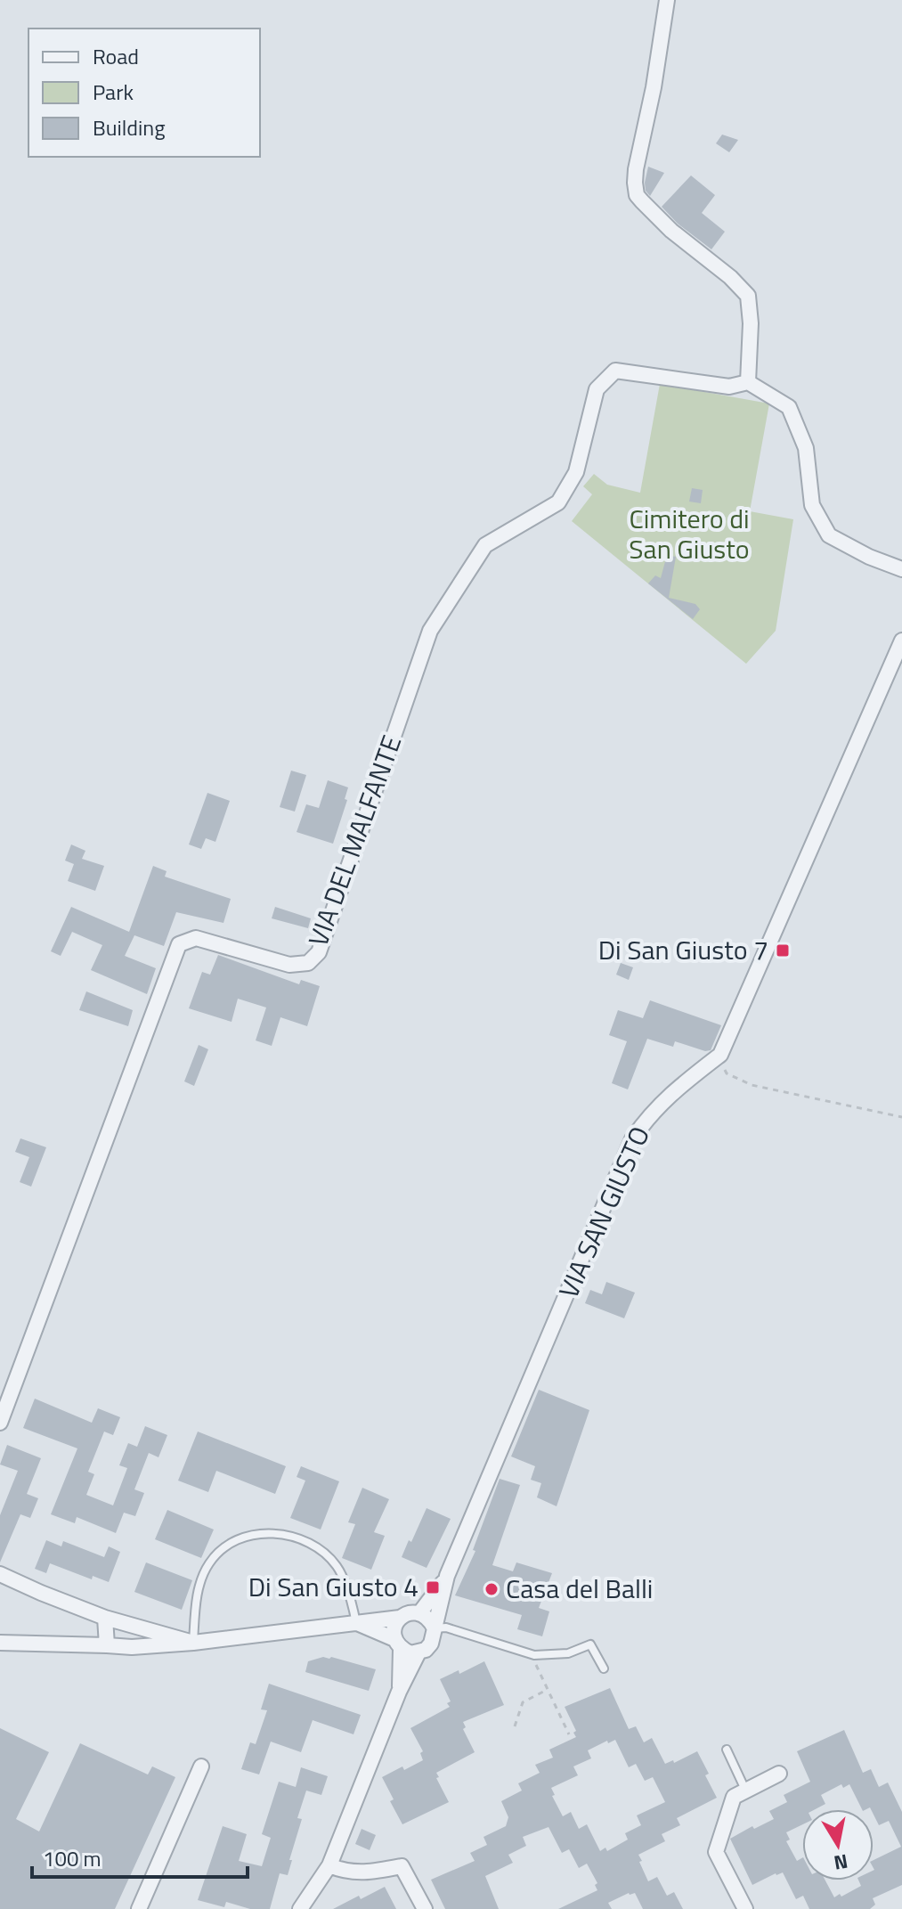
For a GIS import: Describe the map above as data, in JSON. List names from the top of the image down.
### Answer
{
  "streets": {
    "street": ["VIA DEL MALFANTE", "VIA SAN GIUSTO"]
  },
  "parks": ["Cimitero di San Giusto"],
  "places": {
    "transit": ["Di San Giusto 7", "Di San Giusto 4"],
    "other": ["Casa del Balli"]
  },
  "legend": ["Road", "Park", "Building"],
  "scale_bar": "100 m",
  "north": "bottom"
}
